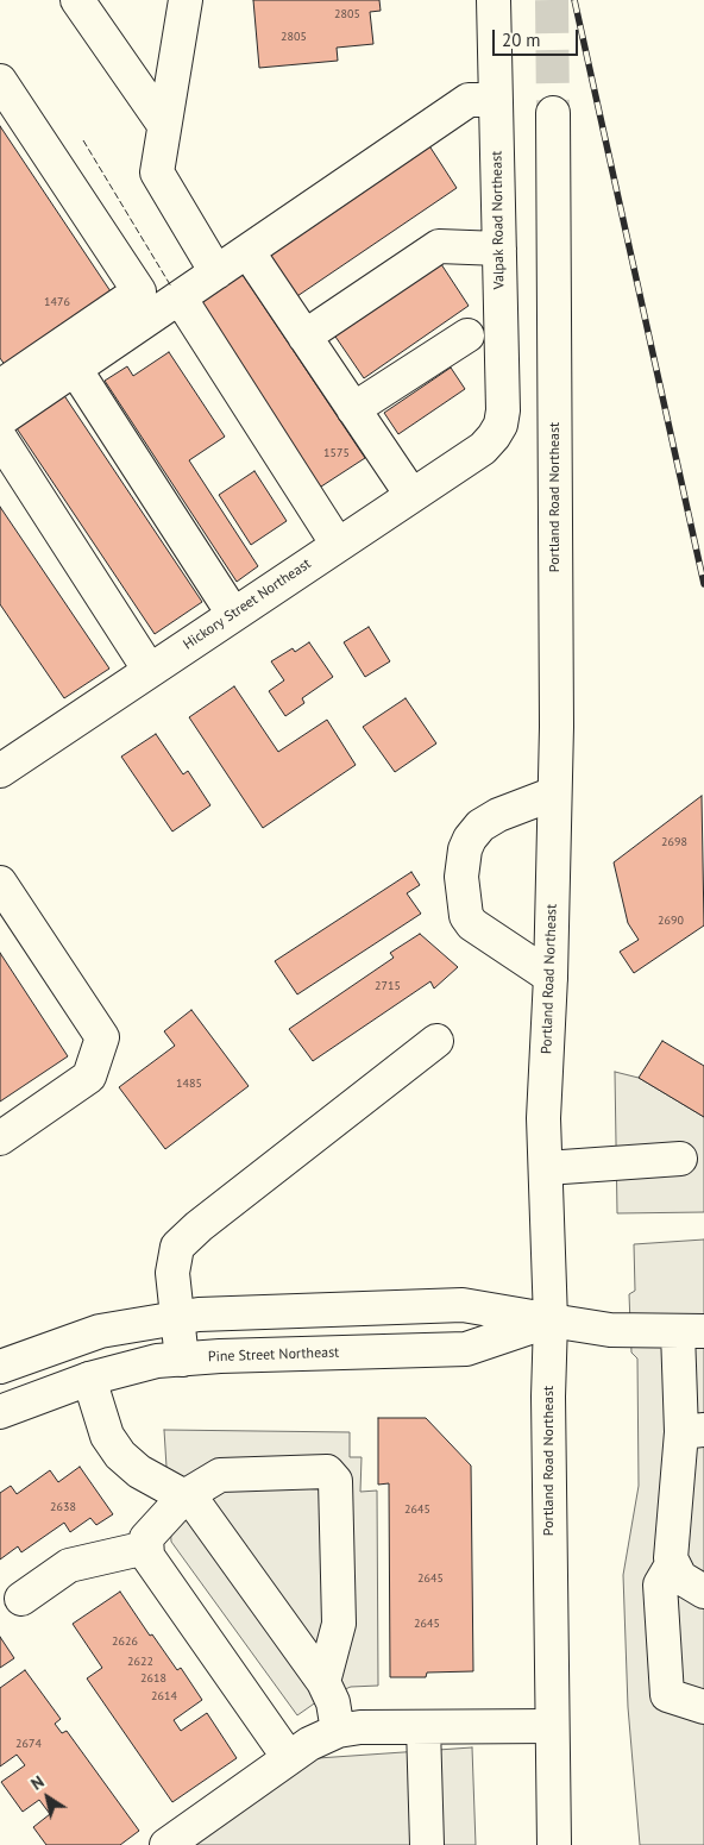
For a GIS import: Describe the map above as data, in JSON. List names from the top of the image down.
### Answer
{
  "streets": {
    "main road": [
      "Valpak Road Northeast",
      "Portland Road Northeast",
      "Hickory Street Northeast",
      "Pine Street Northeast"
    ]
  },
  "crossings": [
    ["Valpak Road Northeast", "Hickory Street Northeast"],
    ["Portland Road Northeast", "Pine Street Northeast"]
  ],
  "house_numbers": [
    "2805",
    "2805",
    "1476",
    "1575",
    "2698",
    "2690",
    "2715",
    "1485",
    "2638",
    "2645",
    "2645",
    "2645",
    "2626",
    "2622",
    "2618",
    "2614",
    "2674"
  ],
  "scale_bar": "20 m",
  "north": "top left"
}
